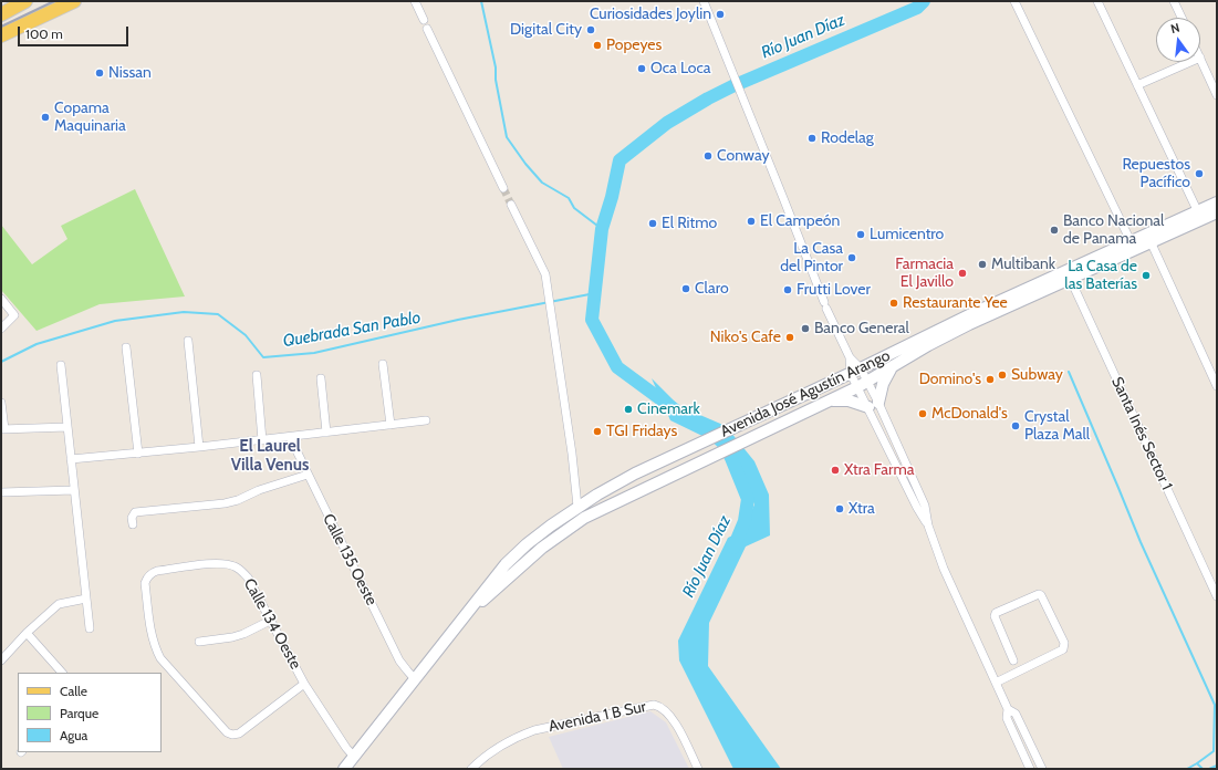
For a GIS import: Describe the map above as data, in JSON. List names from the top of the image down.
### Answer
{
  "streets": {
    "main road": ["Avenida José Agustín Arango"],
    "street": [
      "Santa Inés Sector 1",
      "Calle 135 Oeste",
      "Calle 134 Oeste",
      "Avenida 1 B Sur"
    ]
  },
  "crossings": [
    ["Avenida José Agustín Arango", "Santa Inés Sector 1"],
    ["Avenida José Agustín Arango", "Calle 135 Oeste"],
    ["Avenida José Agustín Arango", "Calle 134 Oeste"]
  ],
  "districts": ["El Laurel Villa Venus"],
  "water": ["Río Juan Díaz", "Quebrada San Pablo"],
  "places": [
    "Curiosidades Joylin",
    "Digital City",
    "Popeyes",
    "Oca Loca",
    "Nissan",
    "Copama Maquinaria",
    "Rodelag",
    "Conway",
    "Repuestos Pacífico",
    "El Campeón",
    "El Ritmo",
    "Banco Nacional de Panama",
    "Lumicentro",
    "La Casa del Pintor",
    "Multibank",
    "Farmacia El Javillo",
    "La Casa de las Baterías",
    "Claro",
    "Frutti Lover",
    "Restaurante Yee",
    "Banco General",
    "Niko's Cafe",
    "Subway",
    "Domino's",
    "Cinemark",
    "McDonald's",
    "Crystal Plaza Mall",
    "TGI Fridays",
    "Xtra Farma",
    "Xtra"
  ],
  "legend": ["Calle", "Parque", "Agua"],
  "scale_bar": "100 m",
  "north": "top"
}
